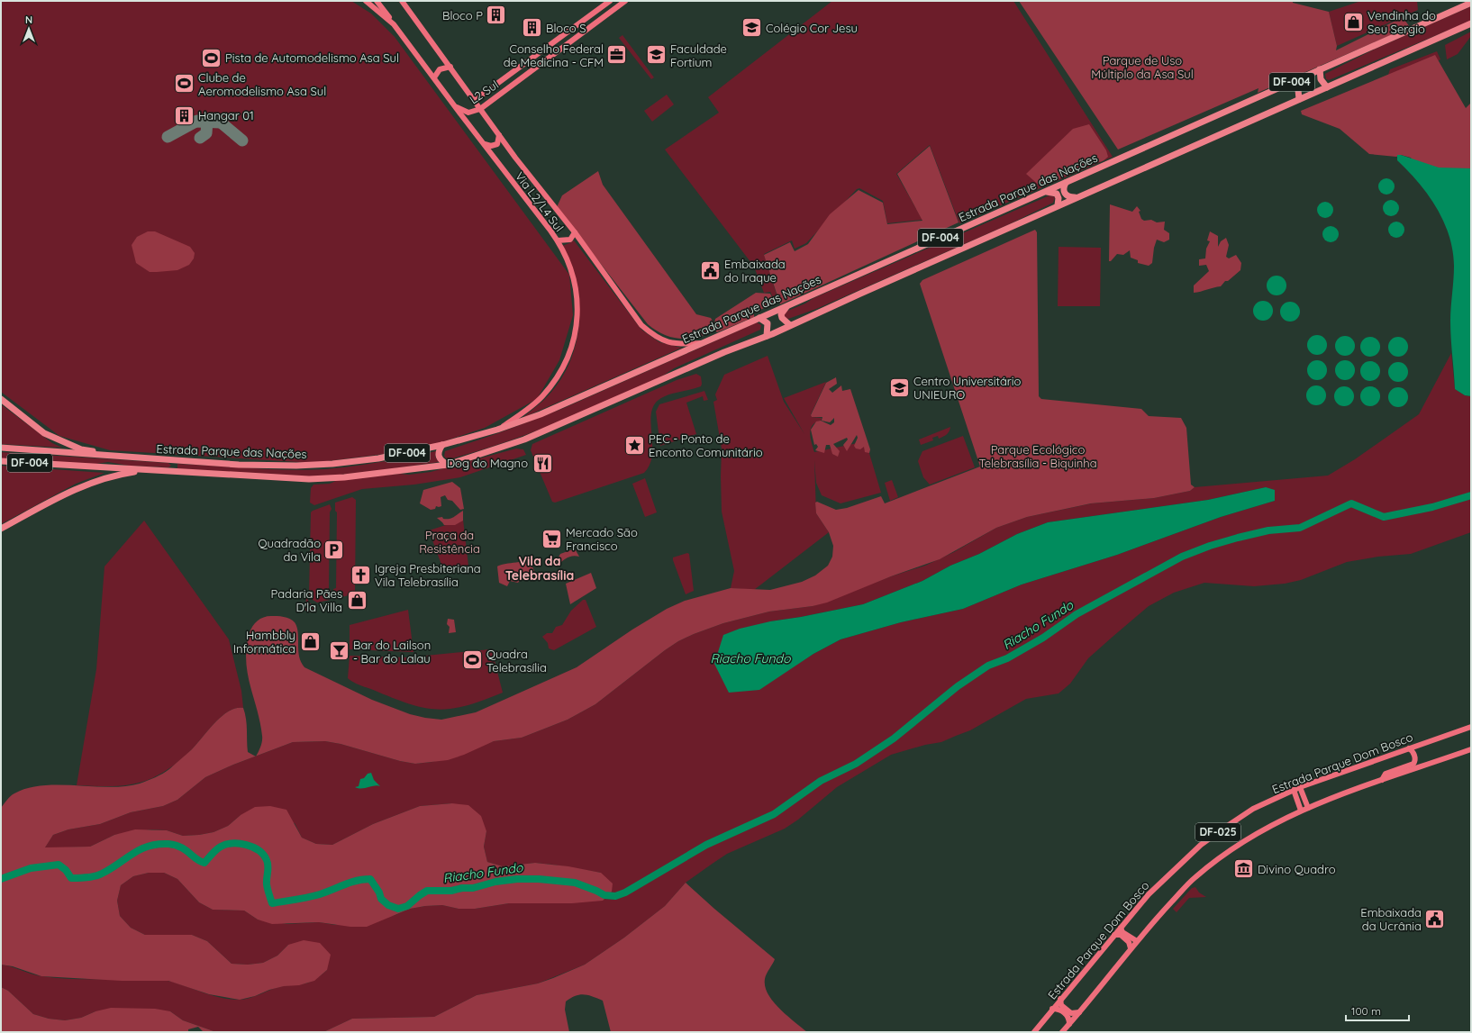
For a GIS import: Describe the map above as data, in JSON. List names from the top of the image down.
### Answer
{
  "streets": {
    "highway": ["DF-004", "Estrada Parque das Nações"],
    "main road": [
      "L2 Sul",
      "Via L2/L4 Sul",
      "Estrada Parque Dom Bosco",
      "DF-025"
    ]
  },
  "crossings": [
    ["L2 Sul", "Via L2/L4 Sul"],
    ["Estrada Parque das Nações", "Via L2/L4 Sul"]
  ],
  "districts": ["Vila da Telebrasília"],
  "water": ["Riacho Fundo"],
  "parks": ["Parque de Uso Múltiplo da Asa Sul", "Parque Ecológico Telebrasília - Biquinha", "Praça da Resistência"],
  "places": {
    "building": ["Bloco P", "Bloco S", "Hangar 01"],
    "shop": ["Vendinha do Seu Sergio", "Padaria Pães D'la Villa", "Hambbly Informática"],
    "school or university": ["Colégio Cor Jesu", "Faculdade Fortium", "Centro Universitário UNIEURO"],
    "office": ["Conselho Federal de Medicina - CFM"],
    "sports": ["Pista de Automodelismo Asa Sul", "Clube de Aeromodelismo Asa Sul", "Quadra Telebrasília"],
    "public building": ["Embaixada do Iraque", "Embaixada da Ucrânia"],
    "place": ["PEC - Ponto de Enconto Comunitário"],
    "restaurant": ["Dog do Magno"],
    "supermarket": ["Mercado São Francisco"],
    "parking": ["Quadradão da Vila"],
    "church": ["Igreja Presbiteriana Vila Telebrasília"],
    "bar": ["Bar do Lailson - Bar do Lalau"],
    "museum": ["Divino Quadro"]
  },
  "scale_bar": "100 m",
  "north": "top"
}
